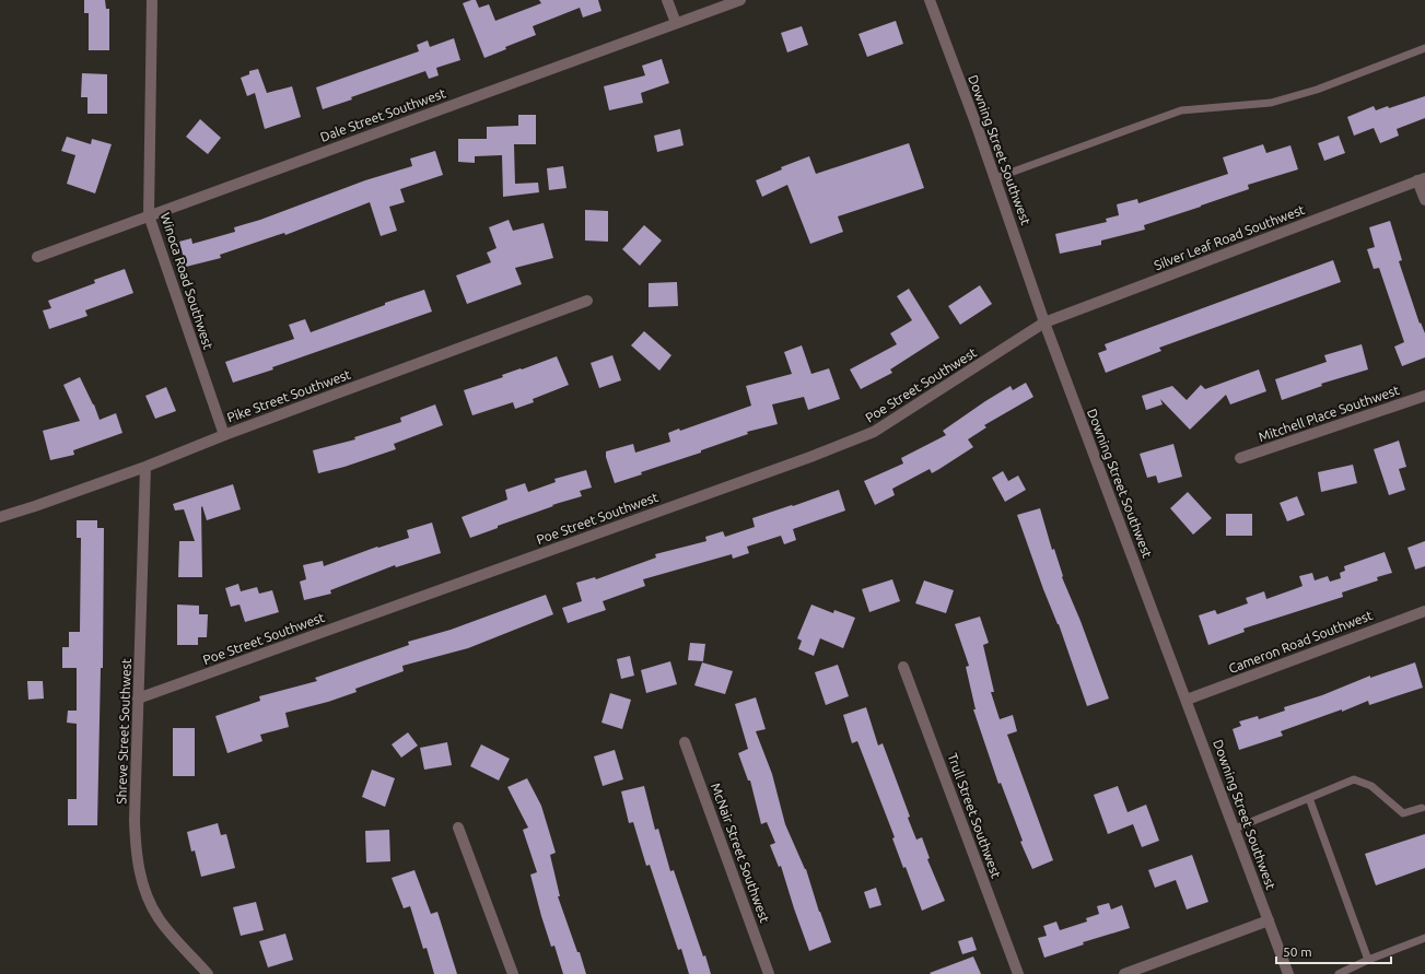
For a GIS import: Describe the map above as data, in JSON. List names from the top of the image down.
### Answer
{
  "streets": {
    "street": [
      "Dale Street Southwest",
      "Downing Street Southwest",
      "Silver Leaf Road Southwest",
      "Winoca Road Southwest",
      "Poe Street Southwest",
      "Pike Street Southwest",
      "Mitchell Place Southwest",
      "Cameron Road Southwest",
      "Shreve Street Southwest",
      "Trull Street Southwest",
      "McNair Street Southwest"
    ]
  },
  "crossings": [
    ["Dale Street Southwest", "Winoca Road Southwest"],
    ["Downing Street Southwest", "Silver Leaf Road Southwest"],
    ["Downing Street Southwest", "Poe Street Southwest"],
    ["Downing Street Southwest", "Cameron Road Southwest"],
    ["Silver Leaf Road Southwest", "Poe Street Southwest"],
    ["Winoca Road Southwest", "Pike Street Southwest"],
    ["Poe Street Southwest", "Shreve Street Southwest"],
    ["Pike Street Southwest", "Shreve Street Southwest"]
  ],
  "scale_bar": "50 m"
}
